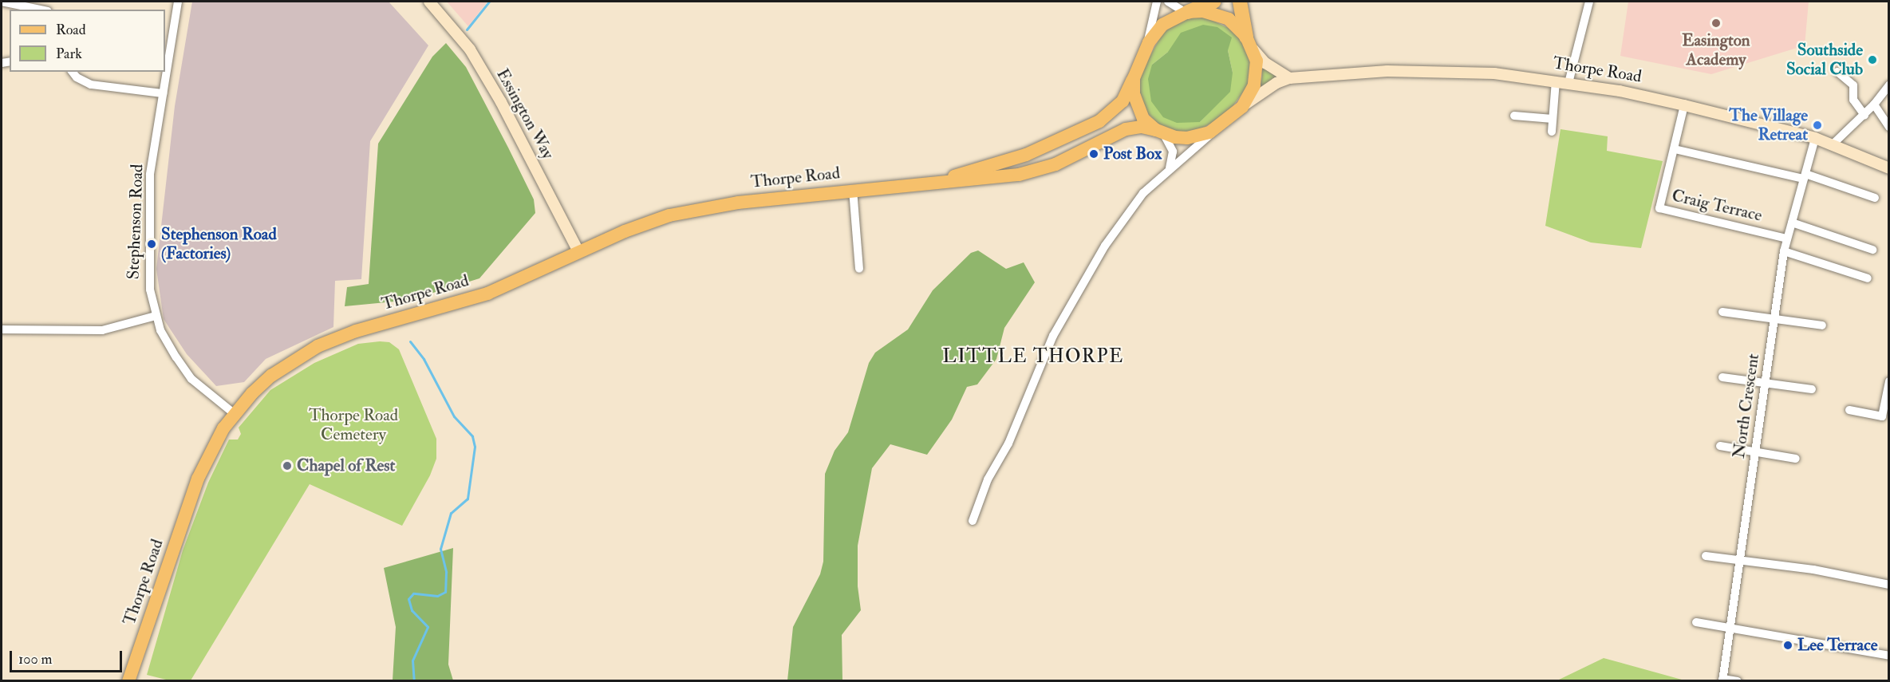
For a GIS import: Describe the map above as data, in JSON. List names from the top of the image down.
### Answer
{
  "streets": {
    "main road": ["Thorpe Road", "Essington Way"],
    "street": ["Craig Terrace", "Stephenson Road", "North Crescent"]
  },
  "crossings": [
    ["Thorpe Road", "Essington Way"],
    ["Thorpe Road", "Craig Terrace"],
    ["Thorpe Road", "Stephenson Road"],
    ["Thorpe Road", "North Crescent"],
    ["Craig Terrace", "North Crescent"]
  ],
  "districts": ["LITTLE THORPE"],
  "parks": ["Thorpe Road Cemetery"],
  "places": [
    "Easington Academy",
    "Southside Social Club",
    "The Village Retreat",
    "Post Box",
    "Stephenson Road (Factories)",
    "Chapel of Rest",
    "Lee Terrace"
  ],
  "legend": ["Road", "Park"],
  "scale_bar": "100 m"
}
